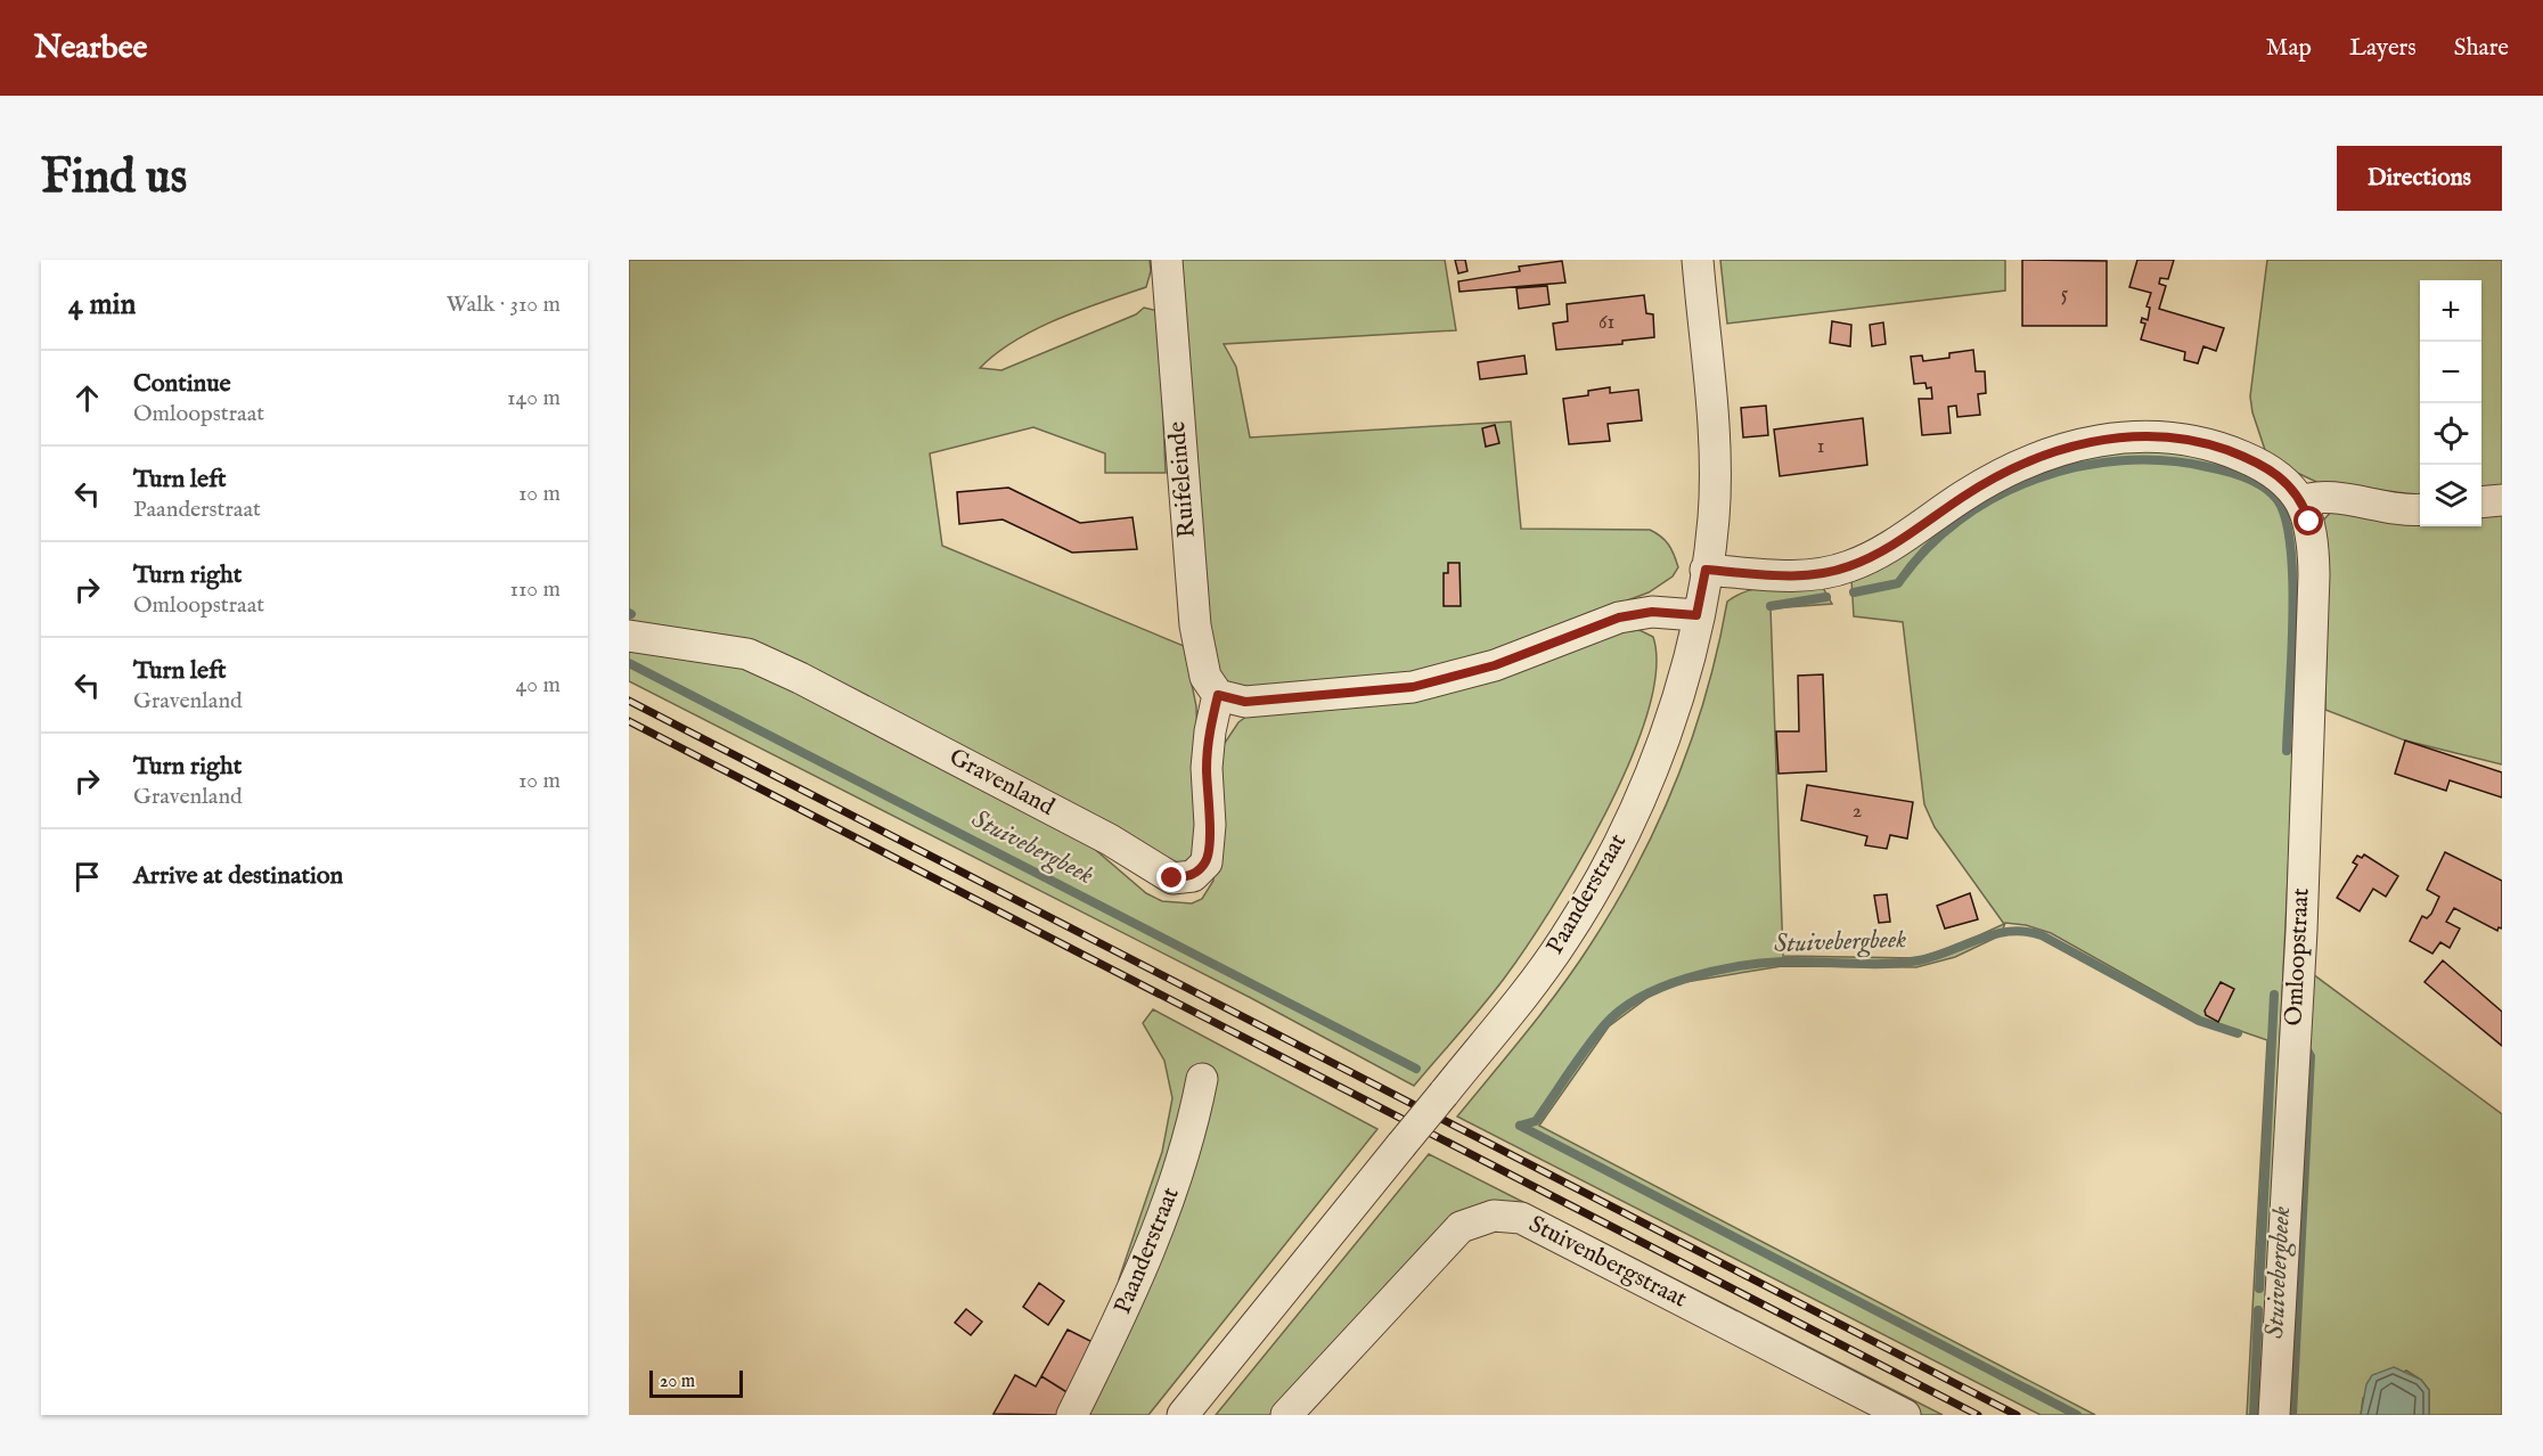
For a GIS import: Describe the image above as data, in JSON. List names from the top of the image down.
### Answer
{
  "streets": {
    "street": [
      "Ruifeleinde",
      "Gravenland",
      "Paanderstraat",
      "Omloopstraat",
      "Stuivenbergstraat"
    ]
  },
  "crossings": [
    ["Ruifeleinde", "Gravenland"],
    ["Paanderstraat", "Omloopstraat"]
  ],
  "water": ["Stuivebergbeek"],
  "house_numbers": [
    "5",
    "61",
    "1",
    "2"
  ],
  "scale_bar": "20 m",
  "page": {
    "header": "Nearbee",
    "nav": ["Map", "Layers", "Share"],
    "buttons": "Directions",
    "title": "Find us",
    "heading": ["4 min", "Walk · 310 m"],
    "map_buttons": ["+", "−"],
    "list": [
      ["Continue", "Omloopstraat", "140 m"],
      ["Turn left", "Paanderstraat", "10 m"],
      ["Turn right", "Omloopstraat", "110 m"],
      ["Turn left", "Gravenland", "40 m"],
      ["Turn right", "Gravenland", "10 m"],
      "Arrive at destination"
    ],
    "scale": "20 m"
  }
}
